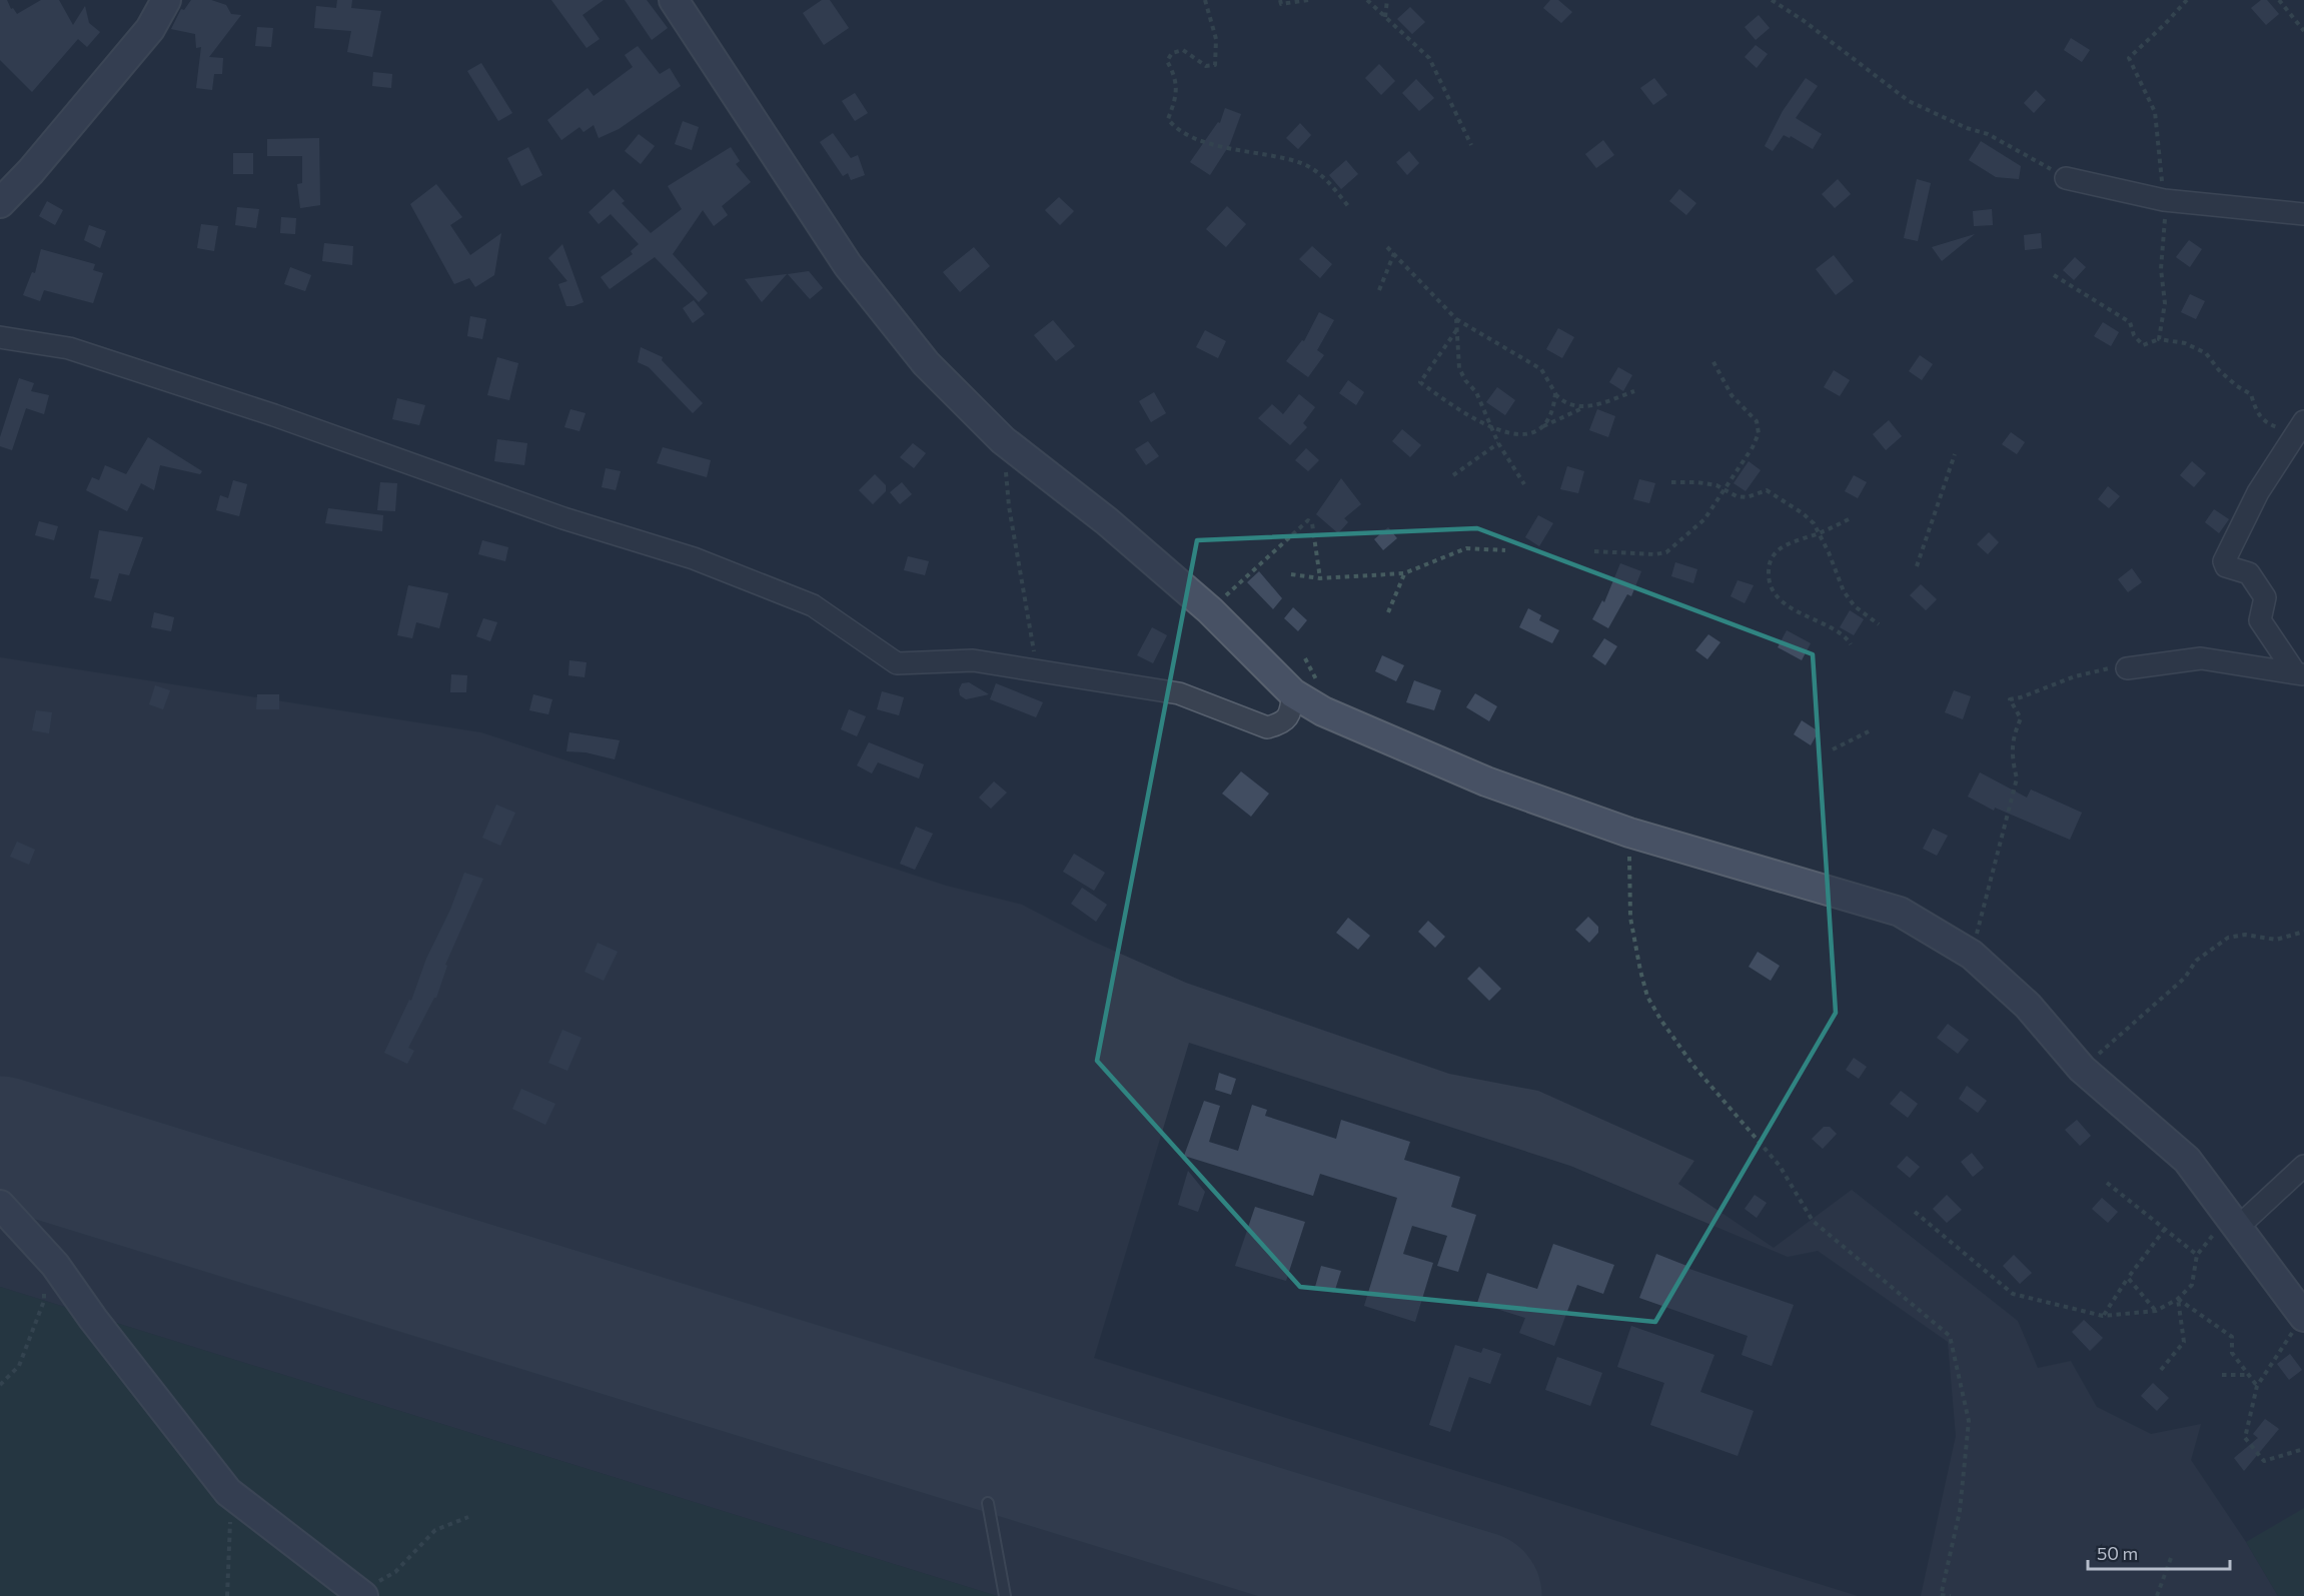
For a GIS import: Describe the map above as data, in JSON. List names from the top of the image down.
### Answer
{
  "scale_bar": "50 m"
}
